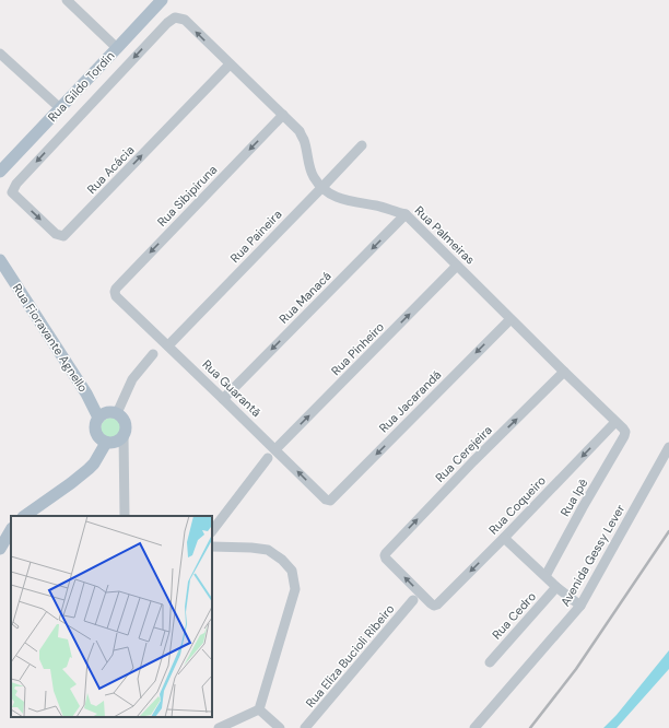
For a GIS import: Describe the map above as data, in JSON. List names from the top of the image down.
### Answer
{
  "streets": {
    "main road": ["Rua Gildo Tordin", "Rua Fioravante Agnello"],
    "street": [
      "Rua Acácia",
      "Rua Sibipiruna",
      "Rua Palmeiras",
      "Rua Paineira",
      "Rua Manacá",
      "Rua Pinheiro",
      "Rua Guarantã",
      "Rua Jacarandá",
      "Rua Cerejeira",
      "Rua Ipê",
      "Rua Coqueiro",
      "Avenida Gessy Lever",
      "Rua Cedro",
      "Rua Eliza Bucioli Ribeiro"
    ]
  },
  "crossings": [
    ["Rua Acácia", "Rua Palmeiras"],
    ["Rua Sibipiruna", "Rua Palmeiras"],
    ["Rua Sibipiruna", "Rua Guarantã"],
    ["Rua Palmeiras", "Rua Paineira"],
    ["Rua Palmeiras", "Rua Manacá"],
    ["Rua Palmeiras", "Rua Pinheiro"],
    ["Rua Palmeiras", "Rua Jacarandá"],
    ["Rua Palmeiras", "Rua Cerejeira"],
    ["Rua Palmeiras", "Rua Ipê"],
    ["Rua Palmeiras", "Rua Coqueiro"],
    ["Rua Paineira", "Rua Guarantã"],
    ["Rua Manacá", "Rua Guarantã"],
    ["Rua Pinheiro", "Rua Guarantã"],
    ["Rua Guarantã", "Rua Jacarandá"],
    ["Rua Cerejeira", "Rua Coqueiro"]
  ],
  "one_way": [
    "Rua Sibipiruna",
    "Rua Manacá",
    "Rua Pinheiro",
    "Rua Jacarandá",
    "Rua Cerejeira",
    "Rua Coqueiro"
  ]
}
